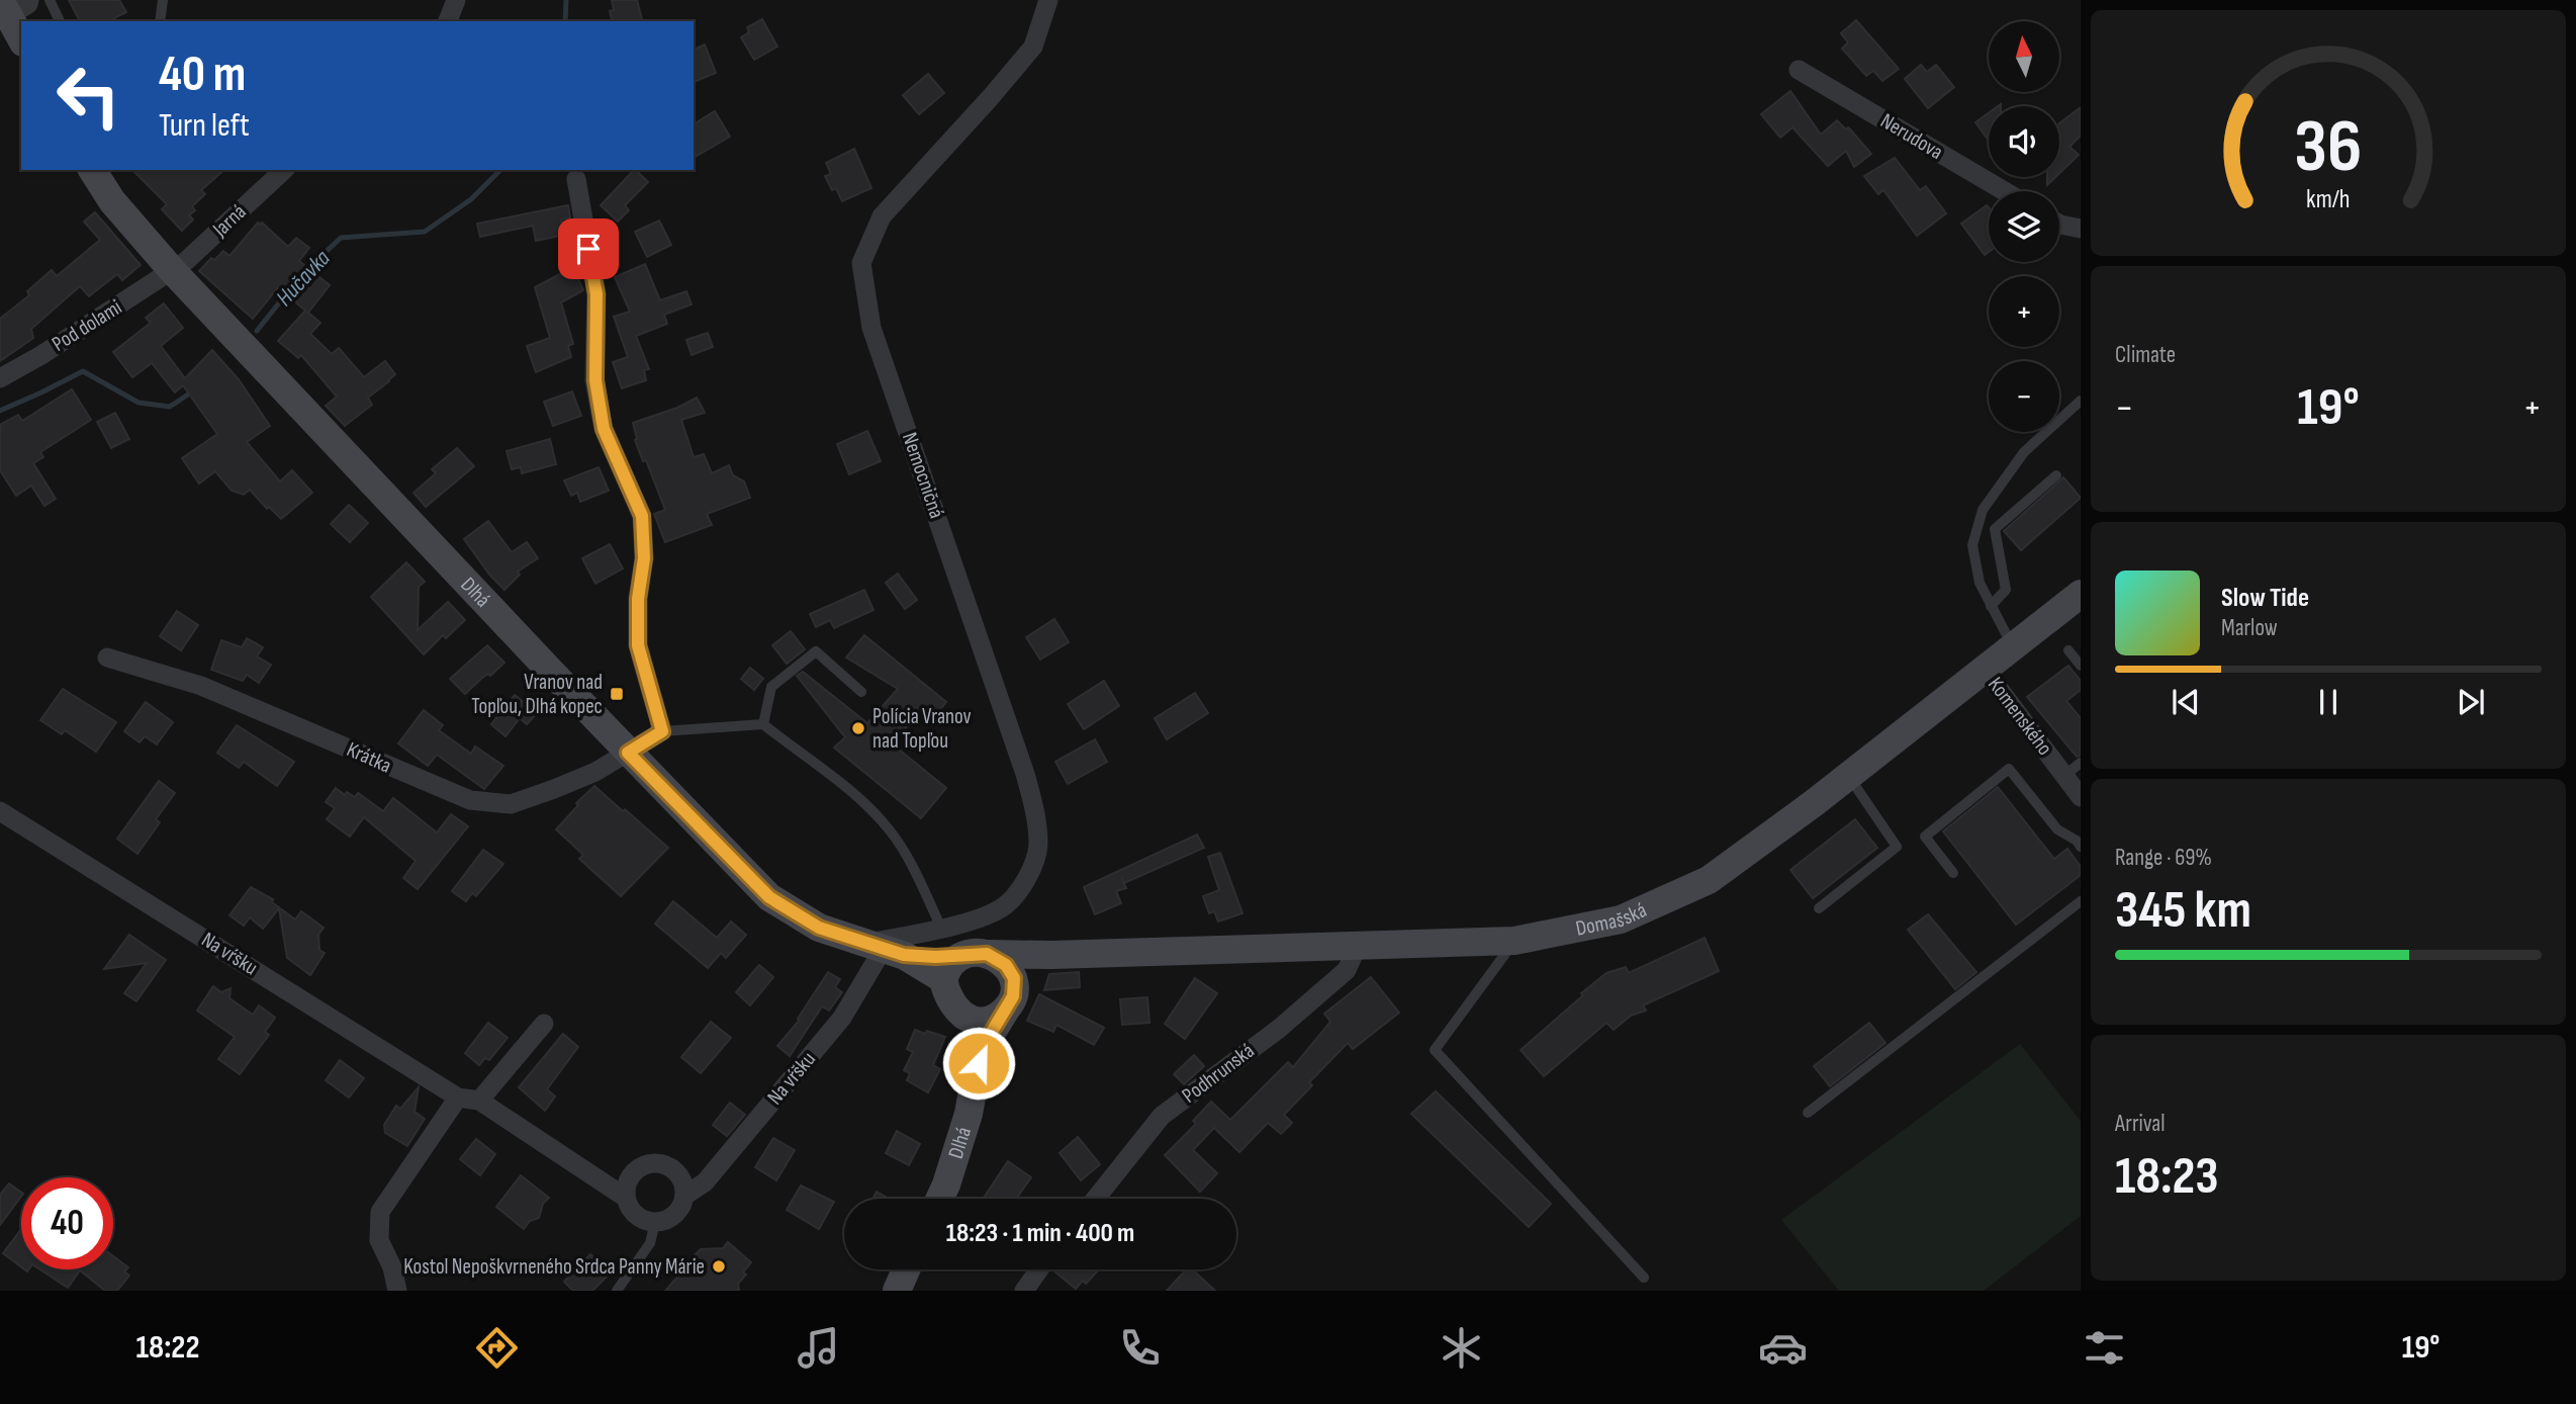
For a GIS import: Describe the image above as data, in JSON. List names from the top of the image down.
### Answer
{
  "streets": {
    "street": [
      "Nerudova",
      "Jarná",
      "Pod dolami",
      "Nemocničná",
      "Dlhá",
      "Komenského",
      "Krátka",
      "Domašská",
      "Na vŕšku",
      "Podhrunská"
    ]
  },
  "crossings": [
    ["Jarná", "Pod dolami"],
    ["Jarná", "Dlhá"],
    ["Pod dolami", "Dlhá"],
    ["Nemocničná", "Dlhá"],
    ["Nemocničná", "Domašská"],
    ["Nemocničná", "Na vŕšku"],
    ["Dlhá", "Krátka"],
    ["Dlhá", "Domašská"],
    ["Dlhá", "Na vŕšku"],
    ["Komenského", "Domašská"],
    ["Domašská", "Na vŕšku"],
    ["Domašská", "Podhrunská"]
  ],
  "water": ["Hučavka"],
  "places": {
    "transit": ["Vranov nad Topľou, Dlhá kopec"],
    "other": ["Polícia Vranov nad Topľou", "Kostol Nepoškvrneného Srdca Panny Márie"]
  },
  "north": "top",
  "page": {
    "map_buttons": ["+", "−"],
    "turn": ["40 m", "Turn left"],
    "tile": [
      "Climate",
      ["Range · 69%", "345 km"],
      ["Arrival", "18:23"]
    ],
    "heat": ["−", "19°", "+"],
    "song": ["Slow Tide", "Marlow"],
    "limit": "40",
    "trip": "18:23 · 1 min · 400 m",
    "tabs": ["18:22", "19°"],
    "gauge": ["36", "km/h"]
  }
}
